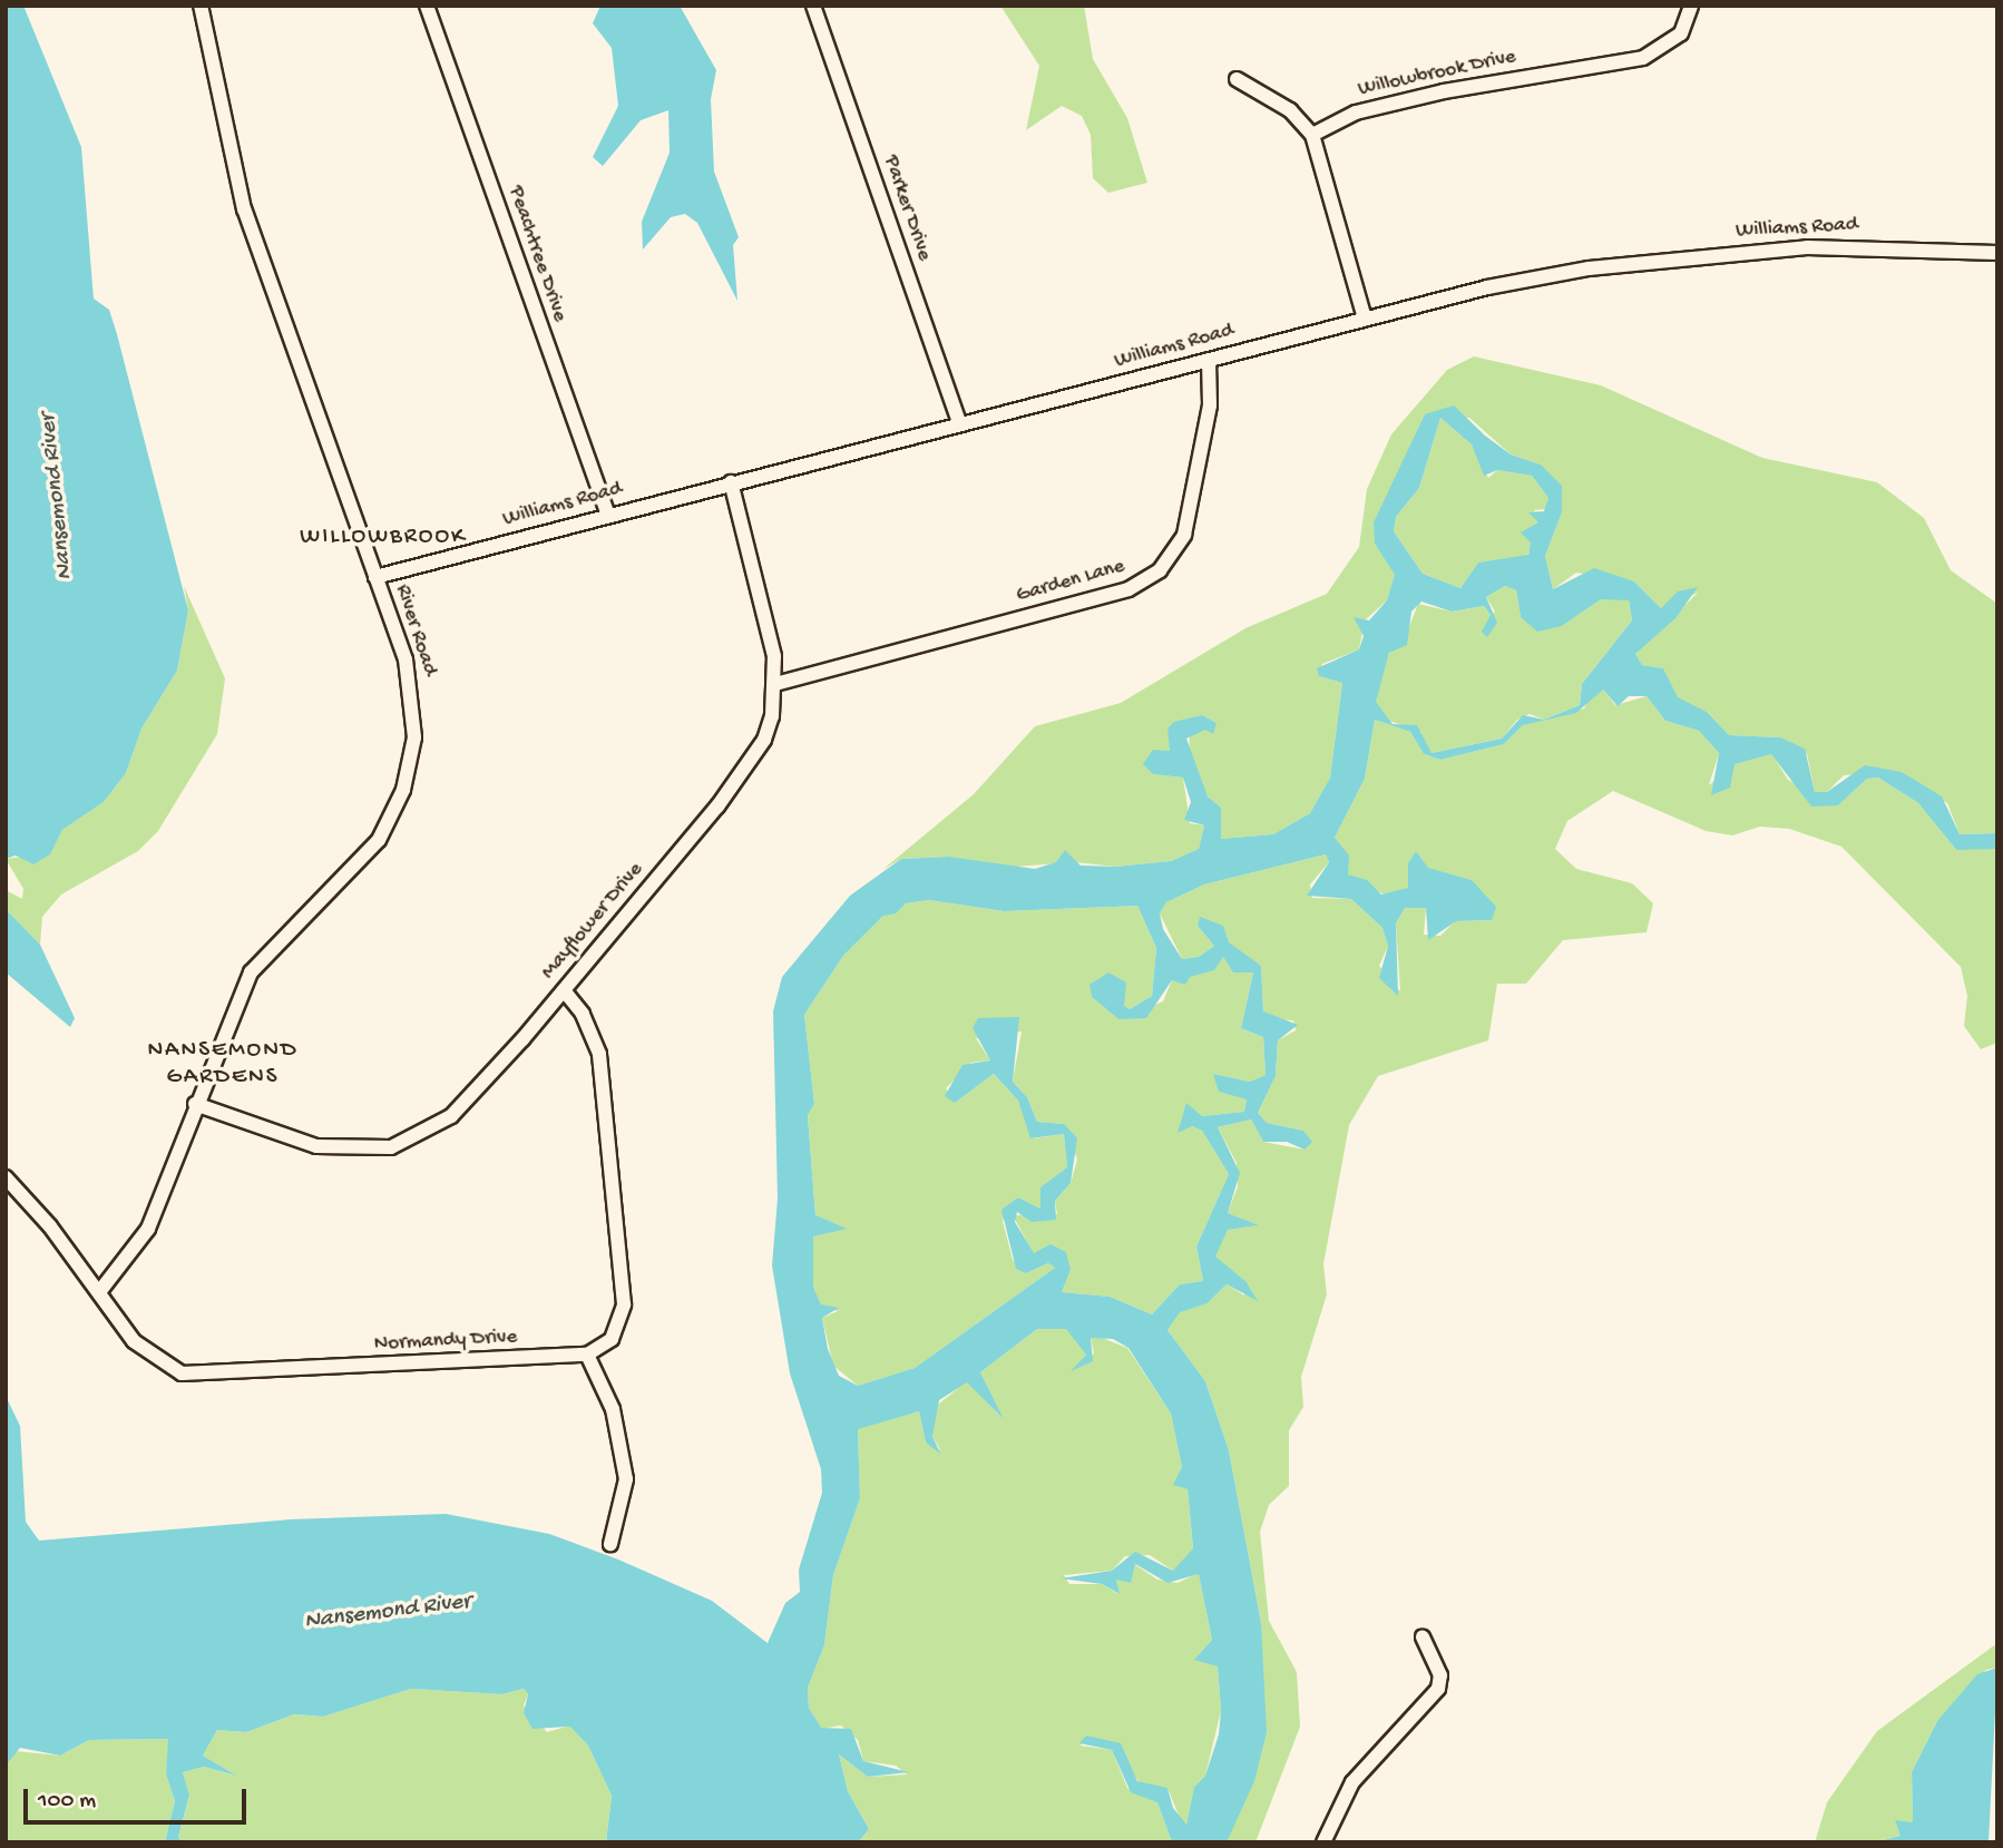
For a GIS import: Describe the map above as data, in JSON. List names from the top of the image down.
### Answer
{
  "streets": {
    "street": [
      "Willowbrook Drive",
      "Parker Drive",
      "Williams Road",
      "Peachtree Drive",
      "Garden Lane",
      "River Road",
      "Mayflower Drive",
      "Normandy Drive"
    ]
  },
  "crossings": [
    ["Parker Drive", "Williams Road"],
    ["Williams Road", "Peachtree Drive"],
    ["Williams Road", "Garden Lane"],
    ["Williams Road", "River Road"],
    ["Williams Road", "Mayflower Drive"],
    ["Garden Lane", "Mayflower Drive"],
    ["River Road", "Mayflower Drive"],
    ["River Road", "Normandy Drive"]
  ],
  "districts": ["WILLOWBROOK", "NANSEMOND GARDENS"],
  "water": ["Nansemond River"],
  "scale_bar": "100 m"
}
